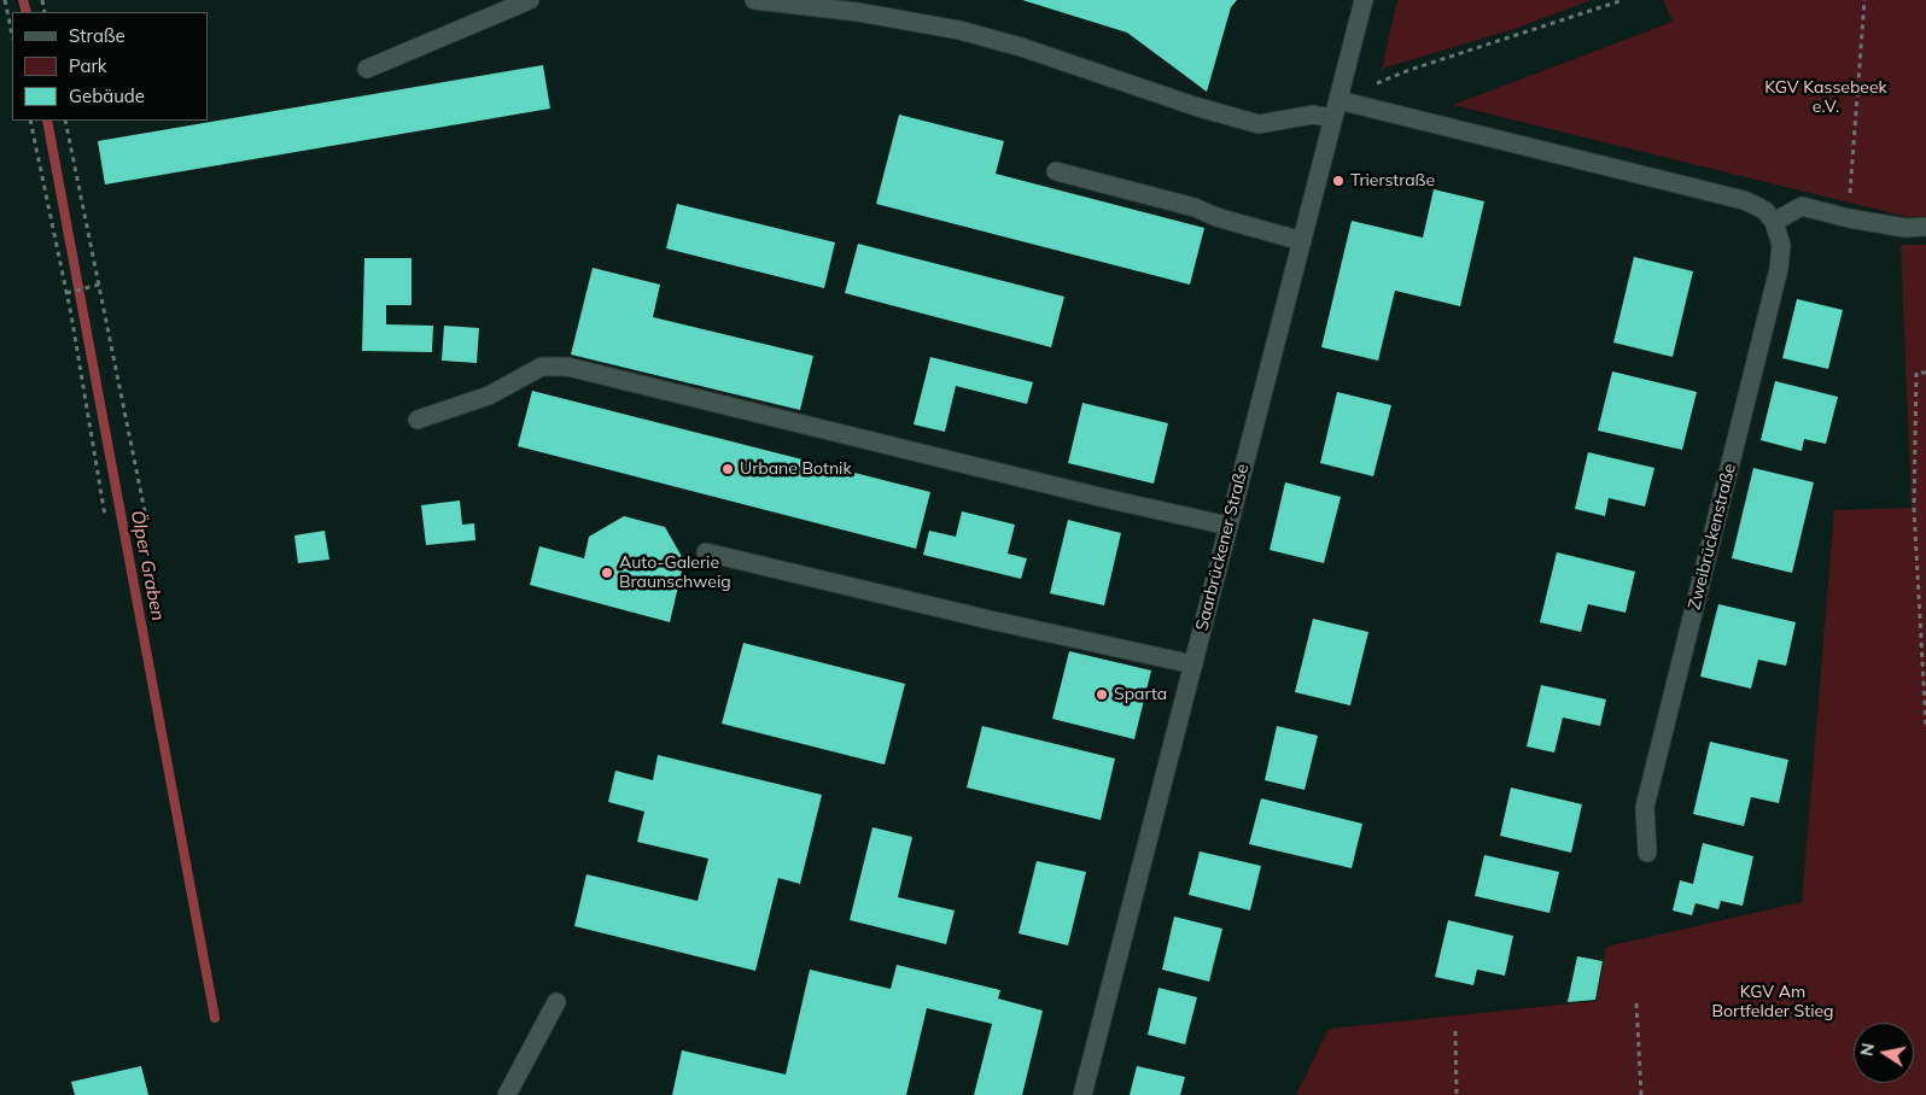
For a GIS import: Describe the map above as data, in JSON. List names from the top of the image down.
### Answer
{
  "streets": {
    "street": ["Zweibrückenstraße", "Saarbrückener Straße"]
  },
  "water": ["Ölper Graben"],
  "parks": ["KGV Kassebeek e.V.", "KGV Am Bortfelder Stieg"],
  "places": [
    "Trierstraße",
    "Urbane Botnik",
    "Auto-Galerie Braunschweig",
    "Sparta"
  ],
  "legend": ["Straße", "Park", "Gebäude"],
  "north": "left"
}
